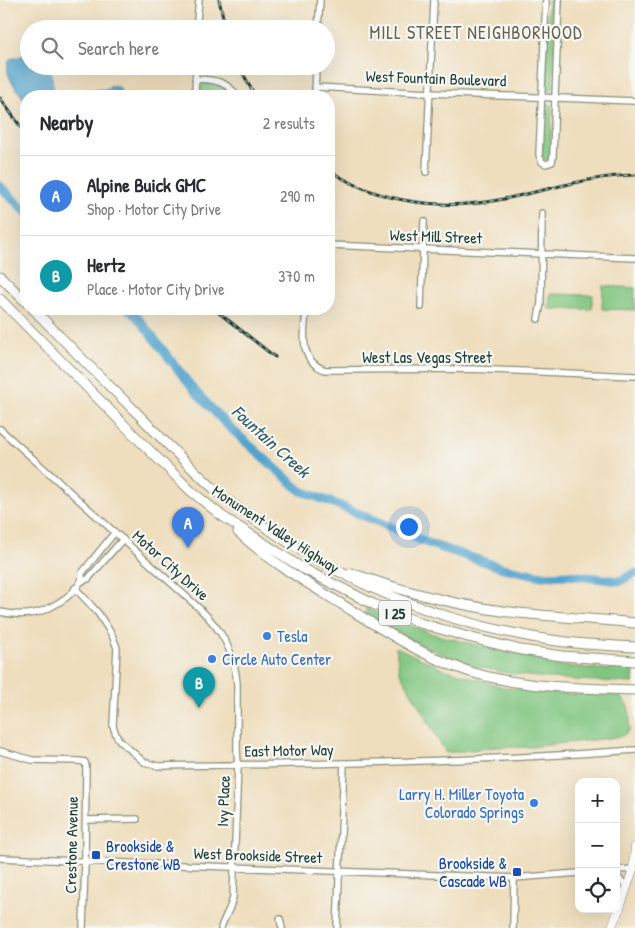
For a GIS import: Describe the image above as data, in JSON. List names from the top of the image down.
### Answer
{
  "streets": {
    "highway": ["Monument Valley Highway", "I 25"],
    "street": [
      "West Fountain Boulevard",
      "West Mill Street",
      "West Las Vegas Street",
      "Motor City Drive",
      "East Motor Way",
      "Ivy Place",
      "Crestone Avenue",
      "West Brookside Street"
    ]
  },
  "crossings": [
    ["Motor City Drive", "East Motor Way"],
    ["Motor City Drive", "Ivy Place"],
    ["East Motor Way", "Ivy Place"],
    ["Ivy Place", "West Brookside Street"],
    ["Crestone Avenue", "West Brookside Street"]
  ],
  "districts": ["MILL STREET NEIGHBORHOOD"],
  "water": ["Fountain Creek"],
  "places": {
    "other": ["Tesla", "Circle Auto Center", "Larry H. Miller Toyota Colorado Springs"],
    "transit": ["Brookside & Crestone WB", "Brookside & Cascade WB"]
  },
  "page": {
    "search": "Search here",
    "heading": ["Nearby", "2 results"],
    "list": [
      {
        "mark": "A",
        "name": "Alpine Buick GMC",
        "note": "Shop · Motor City Drive",
        "value": "290 m"
      },
      {
        "mark": "B",
        "name": "Hertz",
        "note": "Place · Motor City Drive",
        "value": "370 m"
      }
    ],
    "pins": ["A", "B"],
    "map_buttons": ["+", "−"]
  }
}
